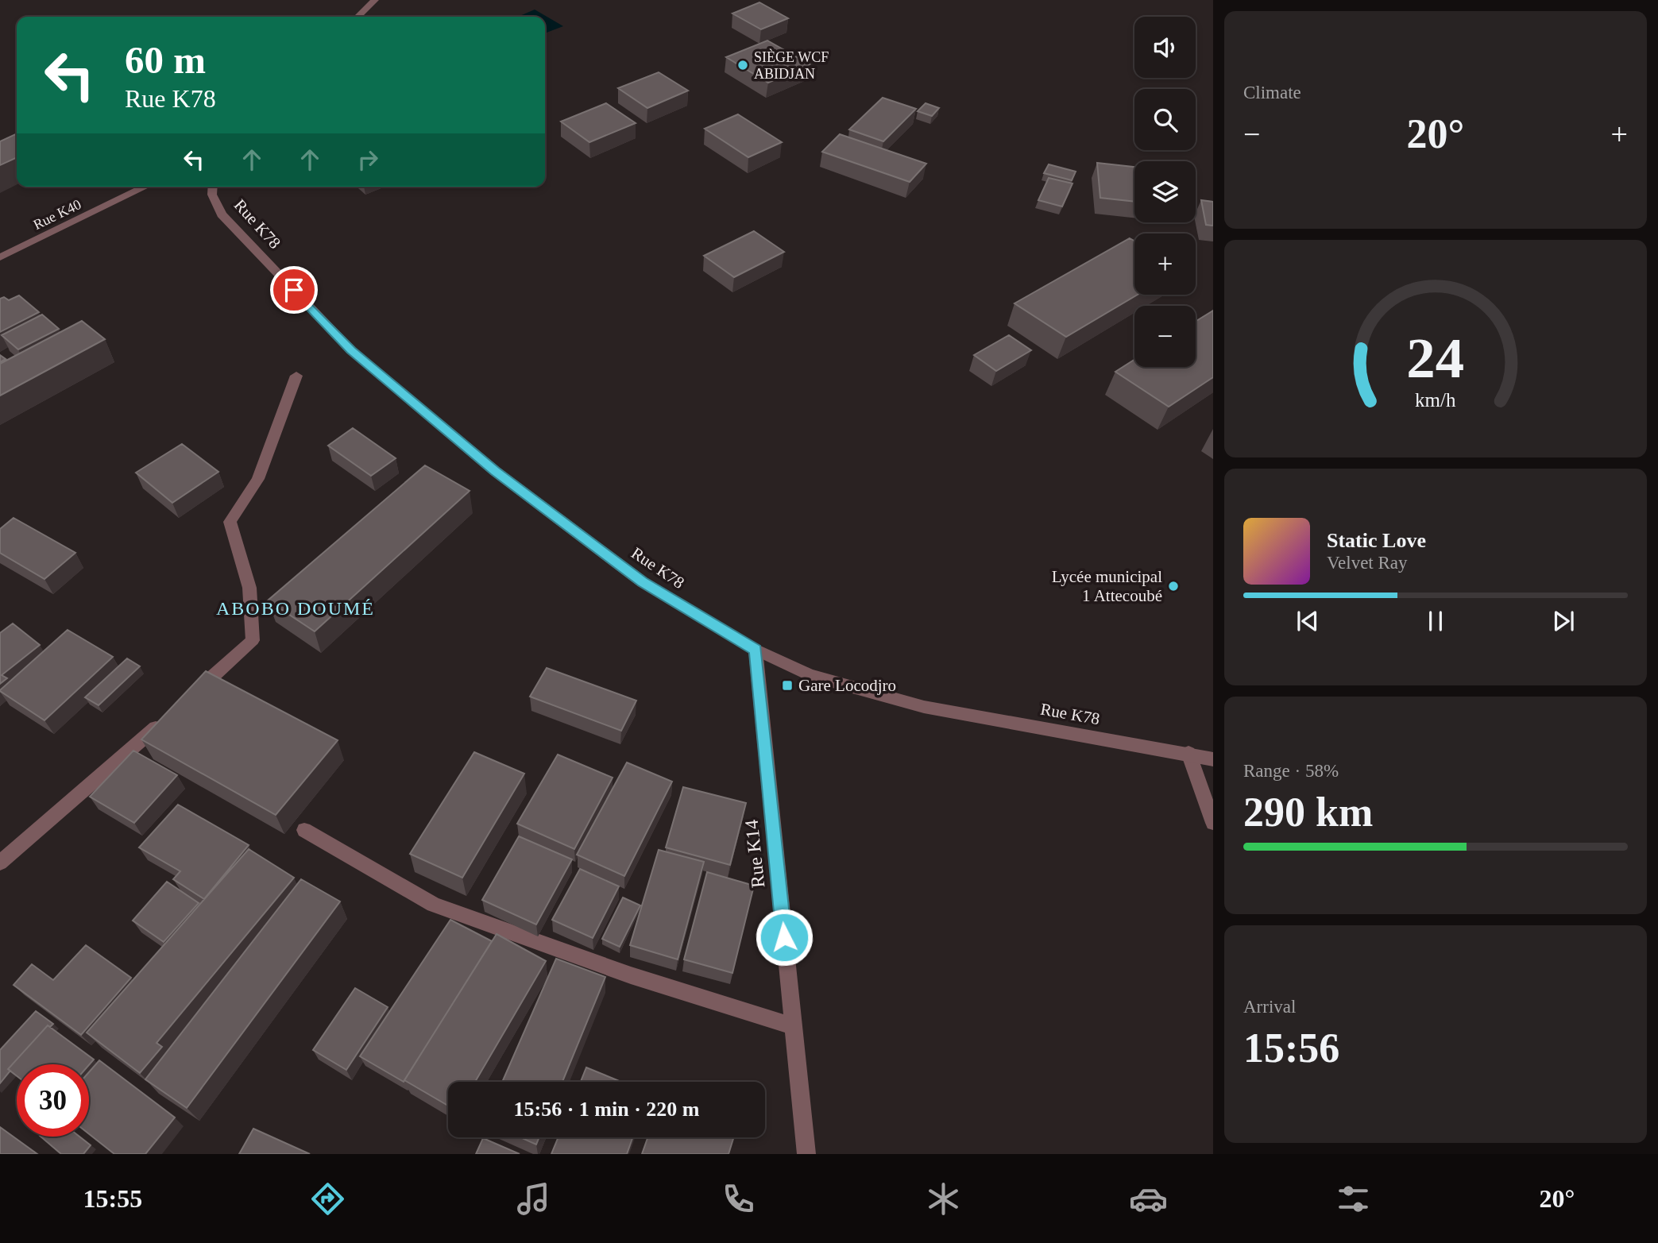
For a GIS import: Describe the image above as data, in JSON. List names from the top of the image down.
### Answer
{
  "streets": {
    "street": ["Rue K40", "Rue K78", "Rue K14"]
  },
  "crossings": [
    ["Rue K78", "Rue K14"]
  ],
  "districts": ["ABOBO DOUMÉ"],
  "places": {
    "other": ["SIÈGE WCF ABIDJAN", "Lycée municipal 1 Attecoubé"],
    "transit": ["Gare Locodjro"]
  },
  "page": {
    "tile": [
      "Climate",
      ["Range · 58%", "290 km"],
      ["Arrival", "15:56"]
    ],
    "map_buttons": ["+", "−"],
    "turn": ["60 m", "Rue K78"],
    "heat": ["−", "20°", "+"],
    "song": ["Static Love", "Velvet Ray"],
    "limit": "30",
    "trip": "15:56 · 1 min · 220 m",
    "tabs": ["15:55", "20°"],
    "gauge": ["24", "km/h"]
  }
}
